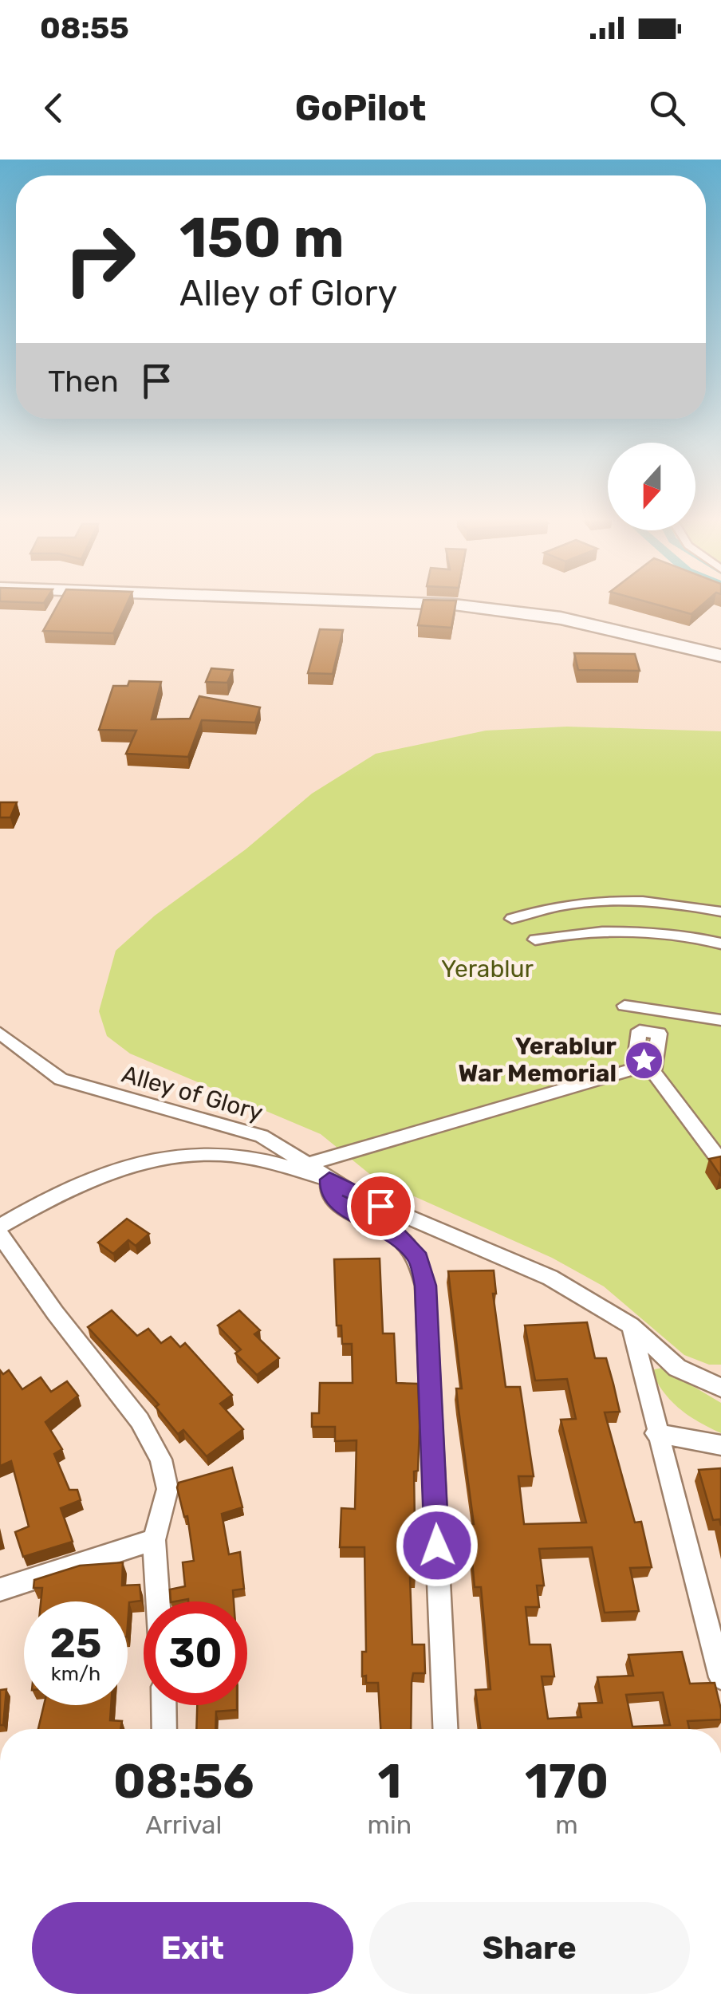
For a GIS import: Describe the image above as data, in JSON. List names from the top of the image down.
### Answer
{
  "streets": {
    "street": ["Alley of Glory"]
  },
  "parks": ["Yerablur"],
  "places": {
    "place": ["Yerablur War Memorial"]
  },
  "north": "bottom",
  "page": {
    "status": "08:55",
    "header": "GoPilot",
    "turn": ["150 m", "Alley of Glory"],
    "then": "Then",
    "speed": "25 km/h",
    "limit": "30",
    "eta": [
      "08:56",
      "Arrival",
      "1",
      "min",
      "170",
      "m"
    ],
    "buttons": ["Exit", "Share"]
  }
}
